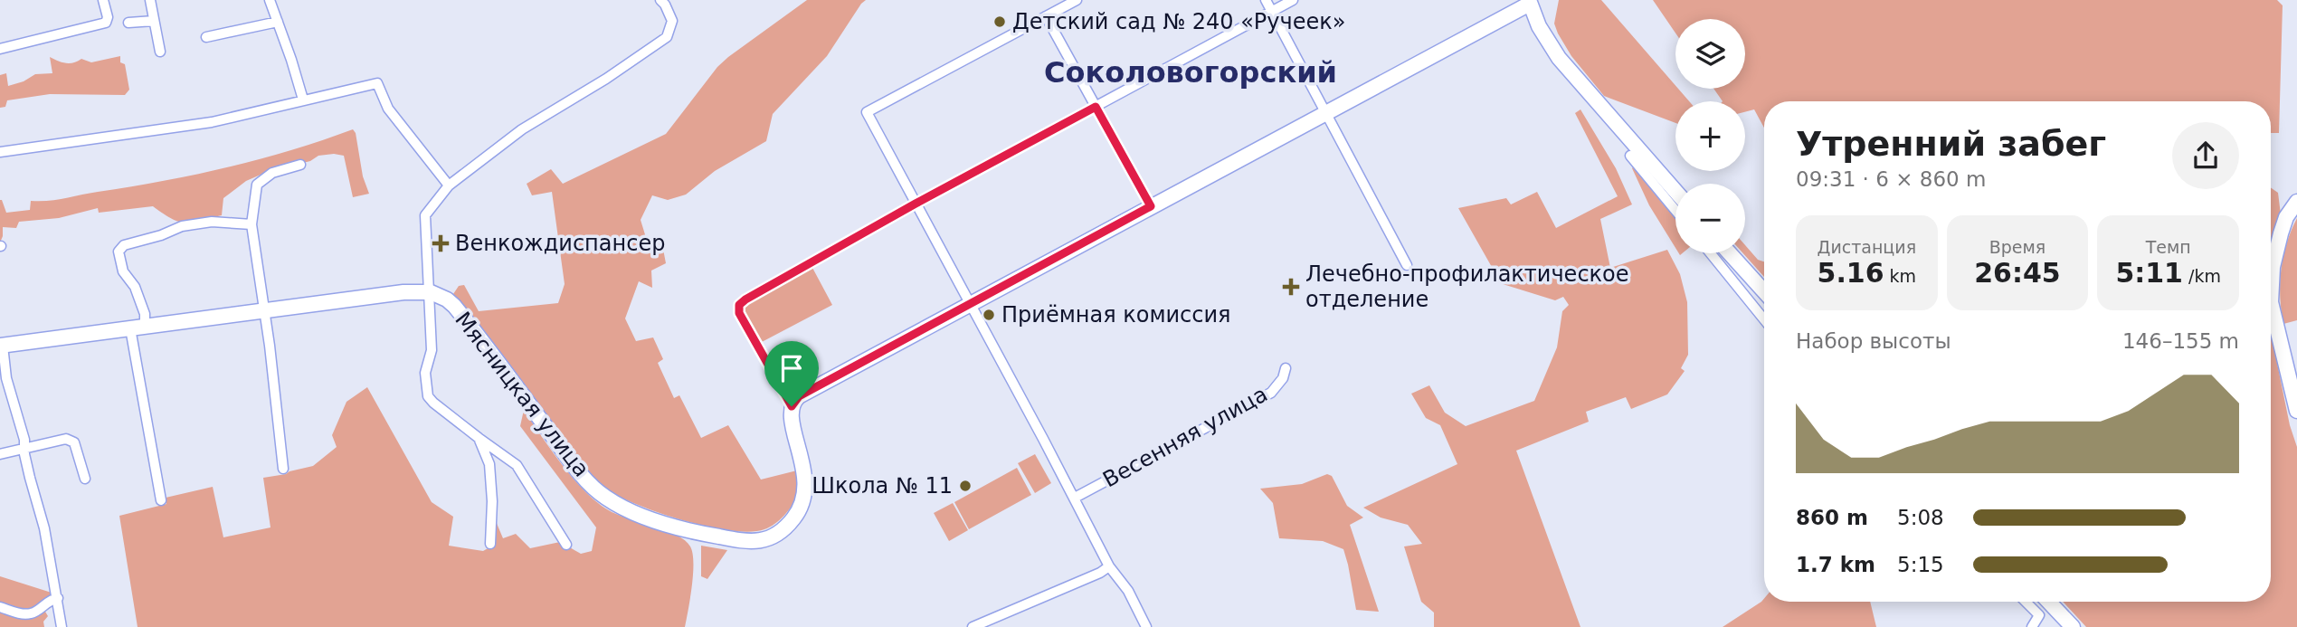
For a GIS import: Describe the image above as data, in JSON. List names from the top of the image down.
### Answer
{
  "streets": {
    "main road": ["Мясницкая улица"],
    "street": ["Весенняя улица"]
  },
  "districts": ["Соколовогорский"],
  "places": {
    "other": ["Детский сад № 240 «Ручеек»", "Приёмная комиссия", "Школа № 11"],
    "health": ["Венкождиспансер", "Лечебно-профилактическое отделение"]
  },
  "page": {
    "map_buttons": ["+", "−"],
    "heading": ["Утренний забег", "09:31 · 6 × 860 m"],
    "stats": [
      ["Дистанция", "5.16 km"],
      ["Время", "26:45"],
      ["Темп", "5:11 /km"]
    ],
    "chart": ["Набор высоты", "146–155 m"],
    "list": [
      {
        "name": "860 m",
        "note": "5:08"
      },
      {
        "name": "1.7 km",
        "note": "5:15"
      }
    ]
  }
}
